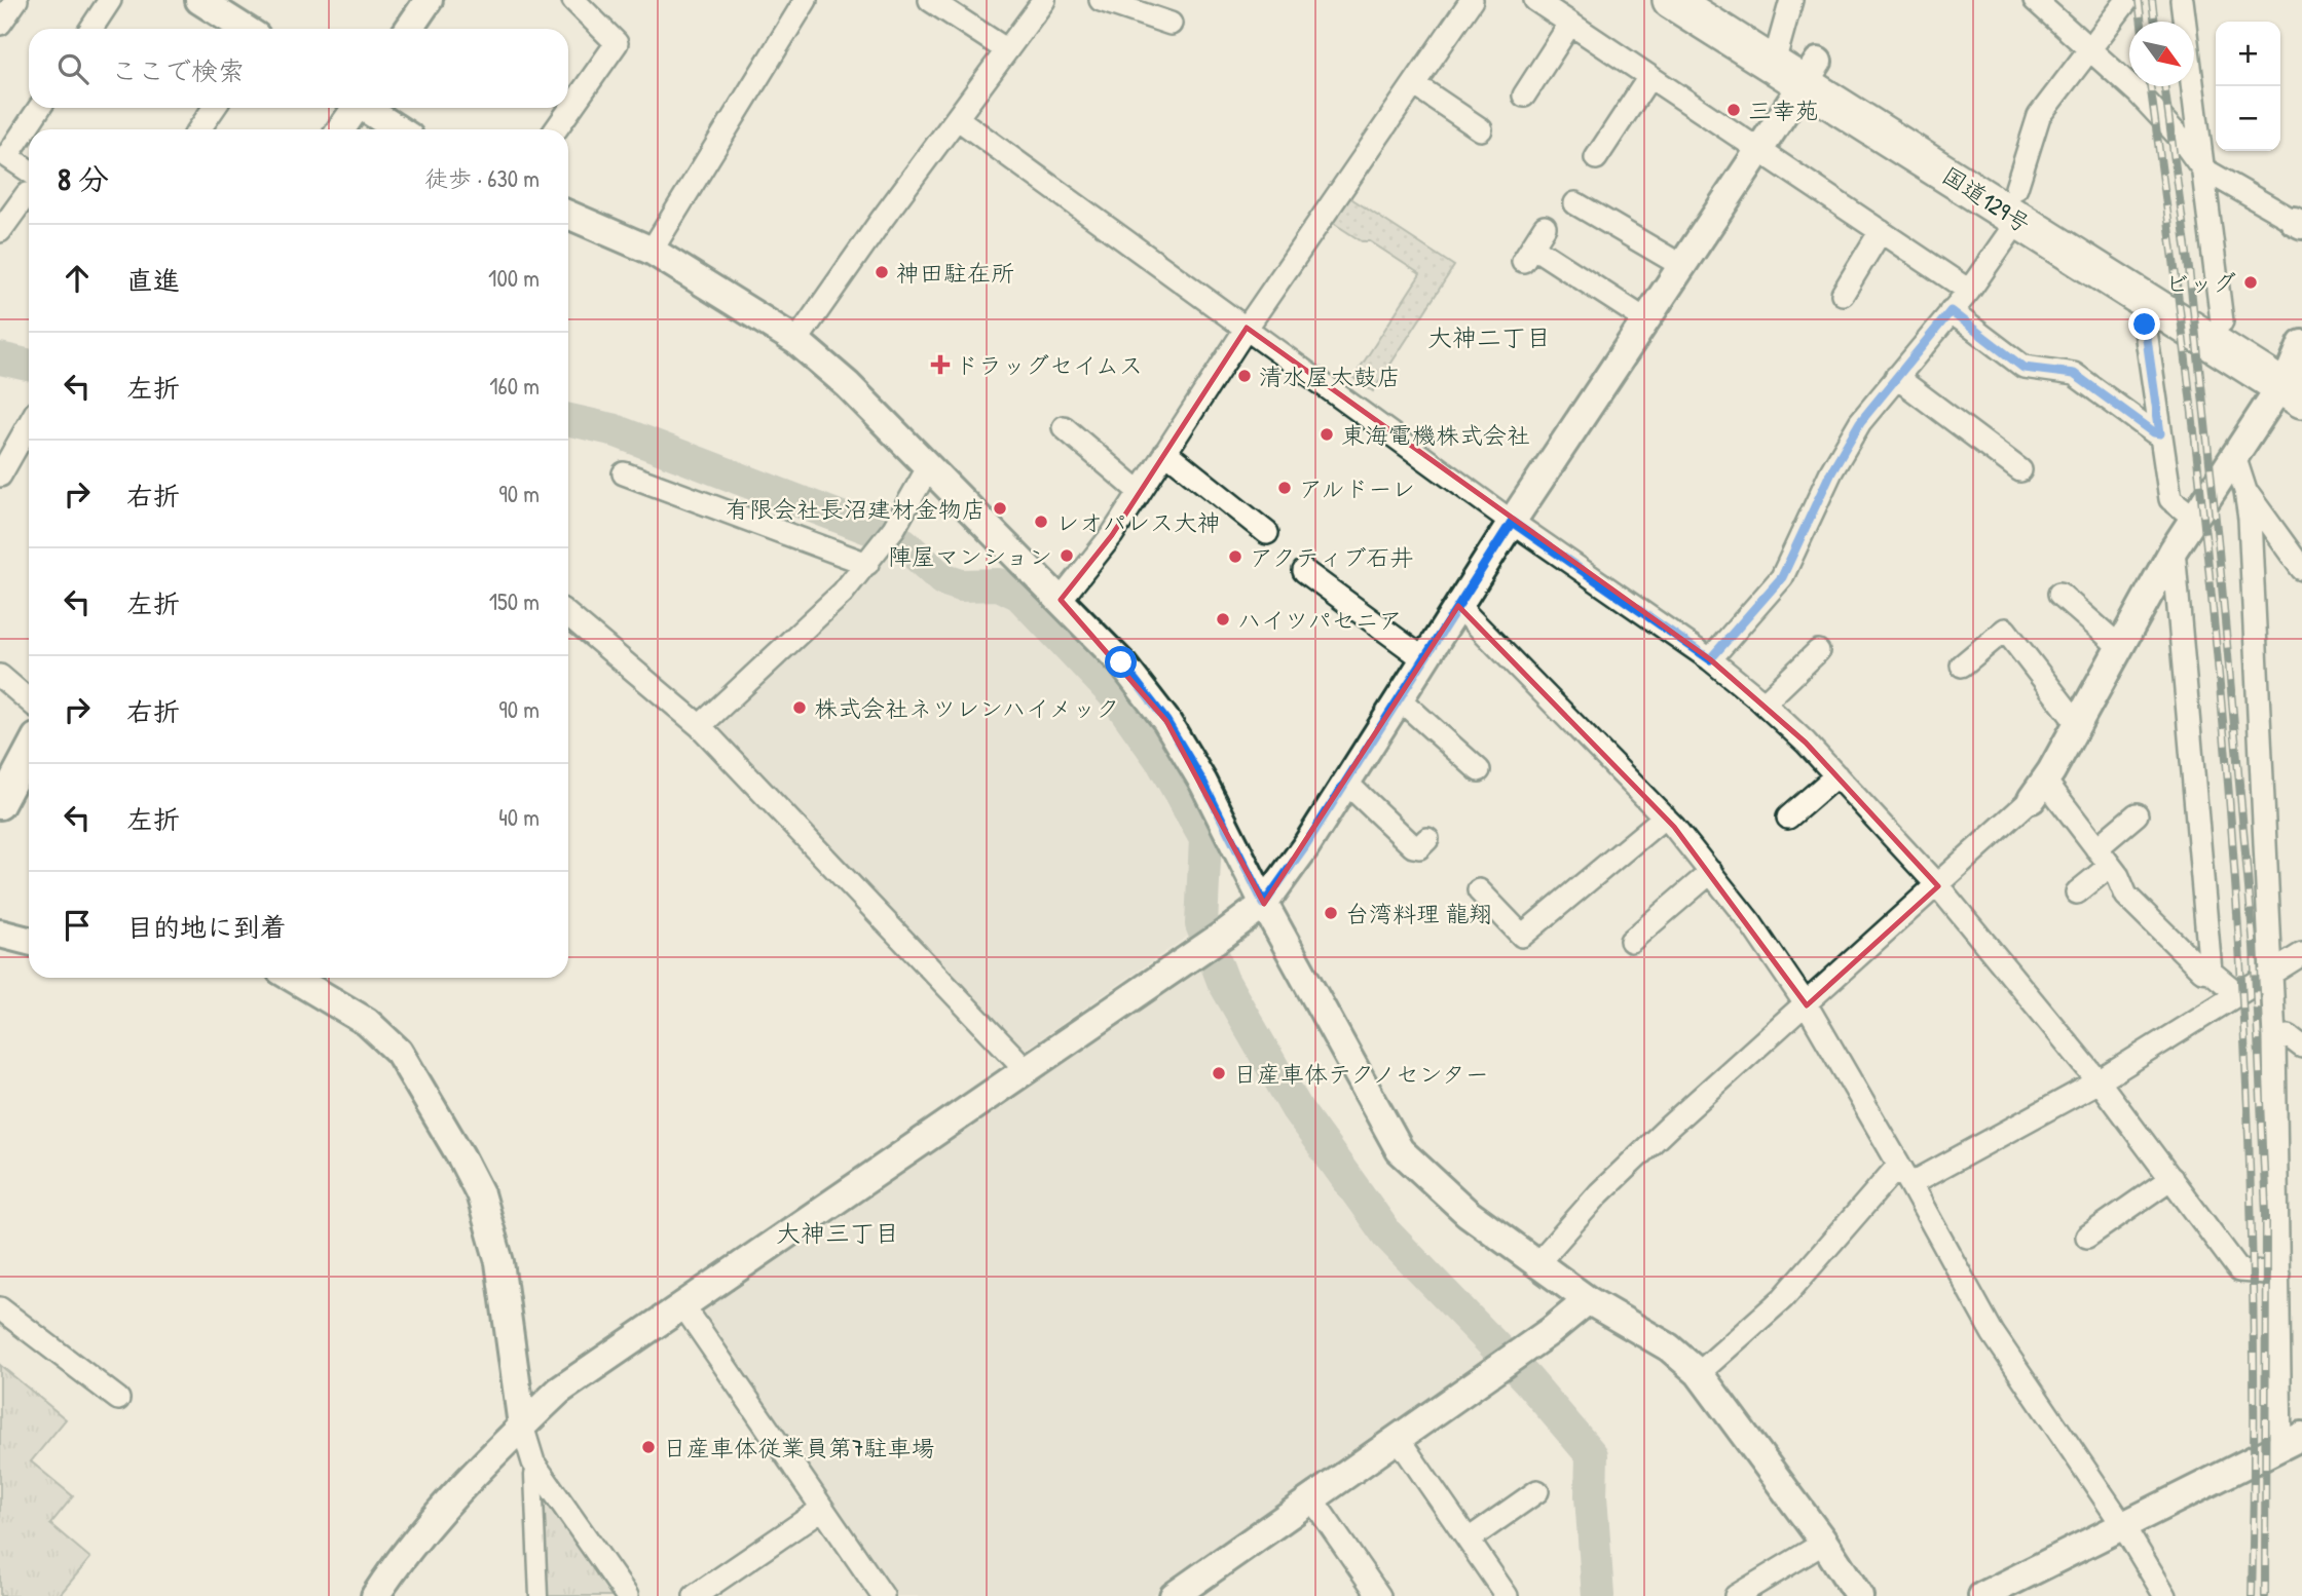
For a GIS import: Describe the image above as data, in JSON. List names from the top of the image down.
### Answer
{
  "streets": {
    "highway": ["国道129号"]
  },
  "districts": ["大神二丁目", "大神三丁目"],
  "places": {
    "other": [
      "三幸苑",
      "神田駐在所",
      "ビッグ",
      "清水屋太鼓店",
      "東海電機株式会社",
      "アルドーレ",
      "有限会社長沼建材金物店",
      "レオパレス大神",
      "陣屋マンション",
      "アクティブ石井",
      "ハイツパセニア",
      "株式会社ネツレンハイメック",
      "台湾料理 龍翔",
      "日産車体テクノセンター",
      "日産車体従業員第7駐車場"
    ],
    "health": ["ドラッグセイムス"]
  },
  "north": "bottom right",
  "page": {
    "map_buttons": ["+", "−"],
    "search": "ここで検索",
    "heading": ["8 分", "徒歩 · 630 m"],
    "list": [
      ["直進", "100 m"],
      ["左折", "160 m"],
      ["右折", "90 m"],
      ["左折", "150 m"],
      ["右折", "90 m"],
      ["左折", "40 m"],
      "目的地に到着"
    ]
  }
}
